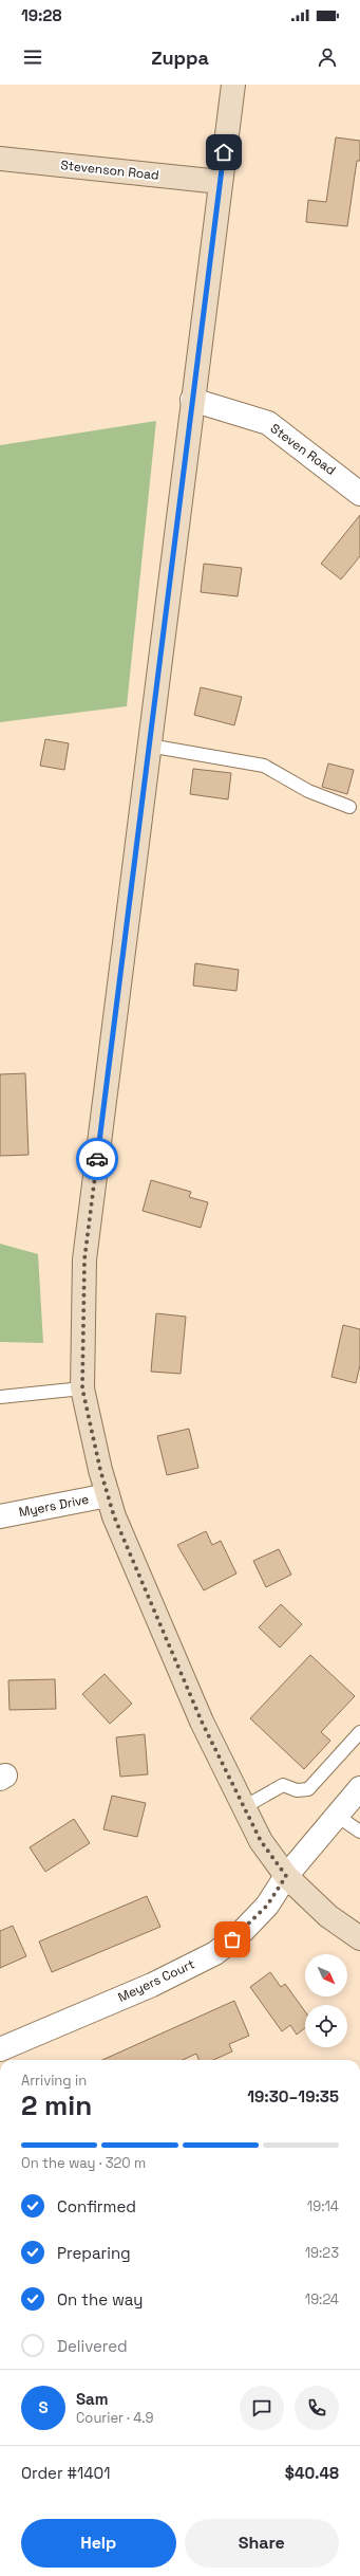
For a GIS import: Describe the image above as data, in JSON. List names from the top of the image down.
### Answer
{
  "streets": {
    "street": [
      "Stevenson Road",
      "Steven Road",
      "Myers Drive",
      "Meyers Court"
    ]
  },
  "north": "bottom right",
  "page": {
    "status": "19:28",
    "header": "Zuppa",
    "heading": ["2 min", "Arriving in", "19:30–19:35"],
    "panel": [
      "Sam",
      "Courier · 4.9",
      "Order #1401",
      "$40.48"
    ],
    "bar": "On the way · 320 m",
    "list": [
      ["Confirmed", "19:14"],
      ["Preparing", "19:23"],
      ["On the way", "19:24"],
      "Delivered"
    ],
    "round": "S",
    "buttons": ["Help", "Share"]
  }
}
